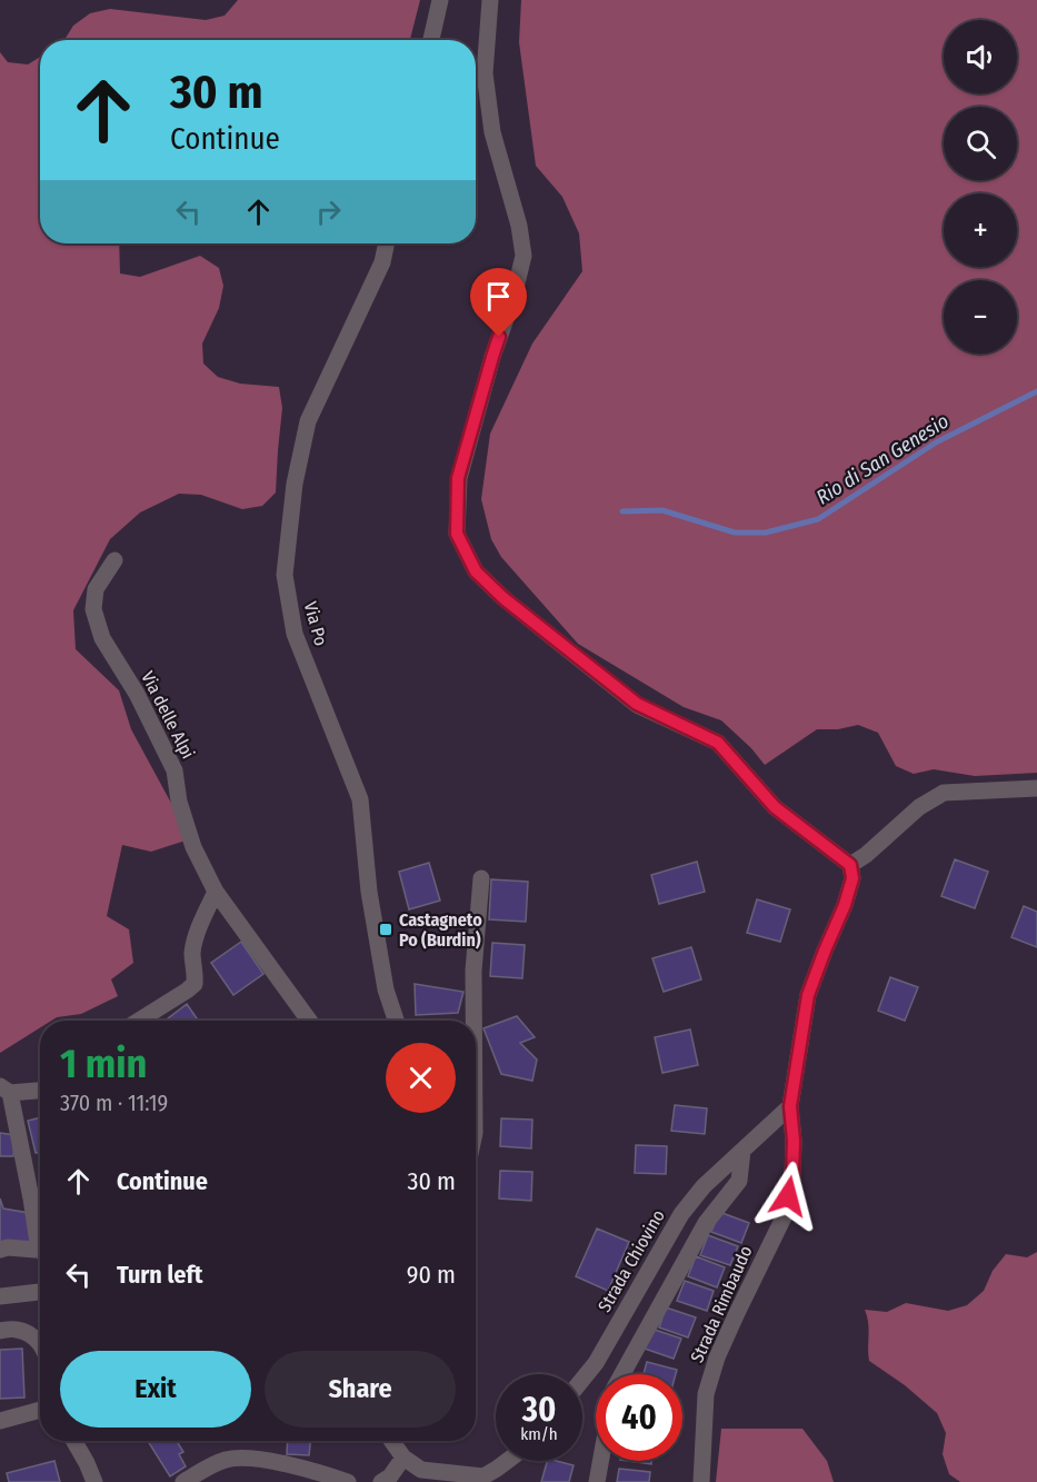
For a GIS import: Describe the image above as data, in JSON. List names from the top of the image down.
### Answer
{
  "streets": {
    "street": [
      "Via Po",
      "Via delle Alpi",
      "Strada Chiovino",
      "Strada Rimbaudo"
    ]
  },
  "crossings": [
    ["Strada Chiovino", "Strada Rimbaudo"]
  ],
  "water": ["Rio di San Genesio"],
  "places": {
    "transit": ["Castagneto Po (Burdin)"]
  },
  "page": {
    "map_buttons": ["+", "−"],
    "turn": ["30 m", "Continue"],
    "heading": ["1 min", "370 m · 11:19"],
    "list": [
      {
        "name": "Continue",
        "value": "30 m"
      },
      {
        "name": "Turn left",
        "value": "90 m"
      }
    ],
    "buttons": ["Exit", "Share"],
    "speed": "30 km/h",
    "limit": "40"
  }
}
